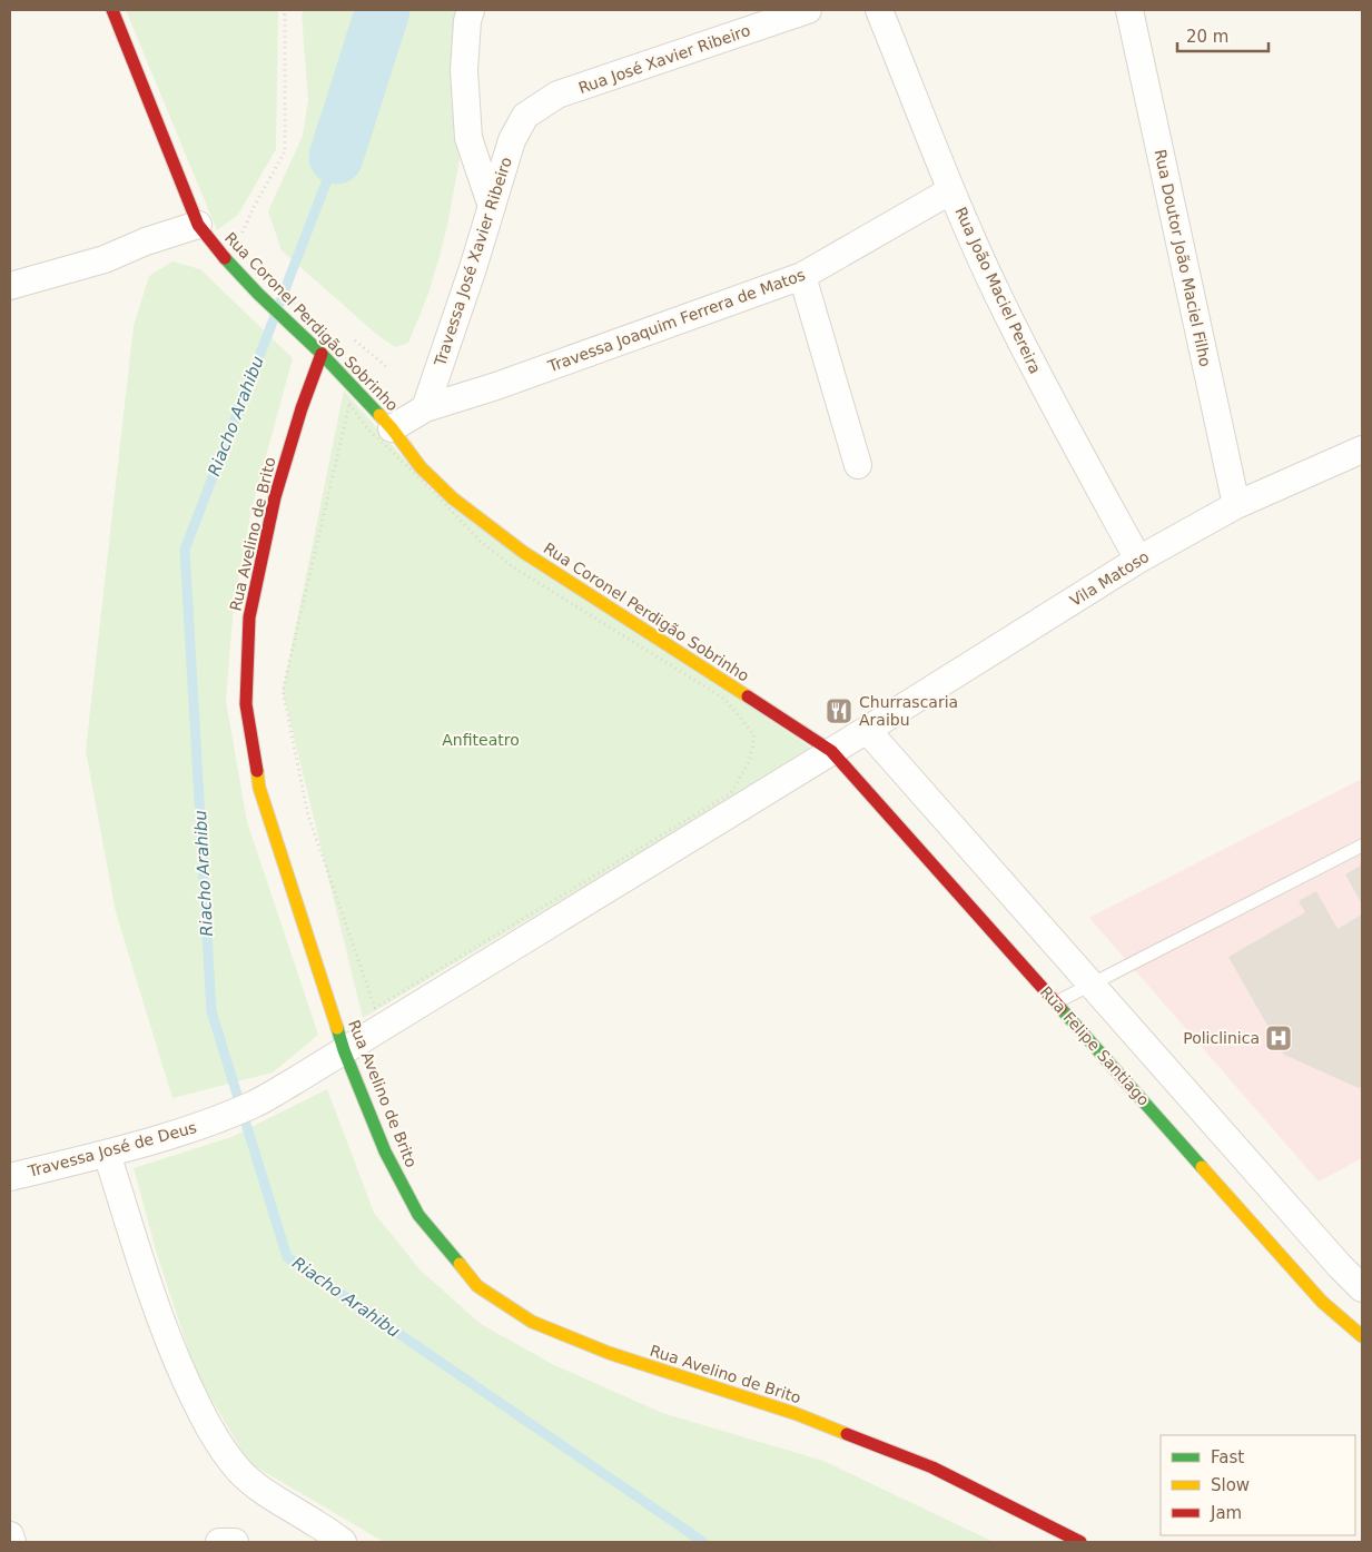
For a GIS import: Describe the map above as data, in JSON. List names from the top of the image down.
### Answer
{
  "streets": {
    "street": [
      "Rua José Xavier Ribeiro",
      "Rua Doutor João Maciel Filho",
      "Travessa José Xavier Ribeiro",
      "Rua João Maciel Pereira",
      "Travessa Joaquim Ferrera de Matos",
      "Rua Coronel Perdigão Sobrinho",
      "Rua Avelino de Brito",
      "Vila Matoso",
      "Rua Felipe Santiago",
      "Travessa José de Deus"
    ]
  },
  "crossings": [
    ["Rua José Xavier Ribeiro", "Travessa José Xavier Ribeiro"],
    ["Rua Doutor João Maciel Filho", "Vila Matoso"],
    ["Travessa José Xavier Ribeiro", "Travessa Joaquim Ferrera de Matos"],
    ["Rua João Maciel Pereira", "Travessa Joaquim Ferrera de Matos"],
    ["Rua João Maciel Pereira", "Vila Matoso"],
    ["Travessa Joaquim Ferrera de Matos", "Rua Coronel Perdigão Sobrinho"],
    ["Rua Coronel Perdigão Sobrinho", "Rua Avelino de Brito"],
    ["Rua Coronel Perdigão Sobrinho", "Vila Matoso"],
    ["Rua Coronel Perdigão Sobrinho", "Rua Felipe Santiago"],
    ["Rua Avelino de Brito", "Vila Matoso"],
    ["Rua Avelino de Brito", "Travessa José de Deus"],
    ["Vila Matoso", "Rua Felipe Santiago"],
    ["Vila Matoso", "Travessa José de Deus"]
  ],
  "water": ["Riacho Arahibu"],
  "parks": ["Anfiteatro"],
  "places": {
    "restaurant": ["Churrascaria Araibu"],
    "hospital": ["Policlinica"]
  },
  "legend": ["Fast", "Slow", "Jam"],
  "scale_bar": "20 m"
}
